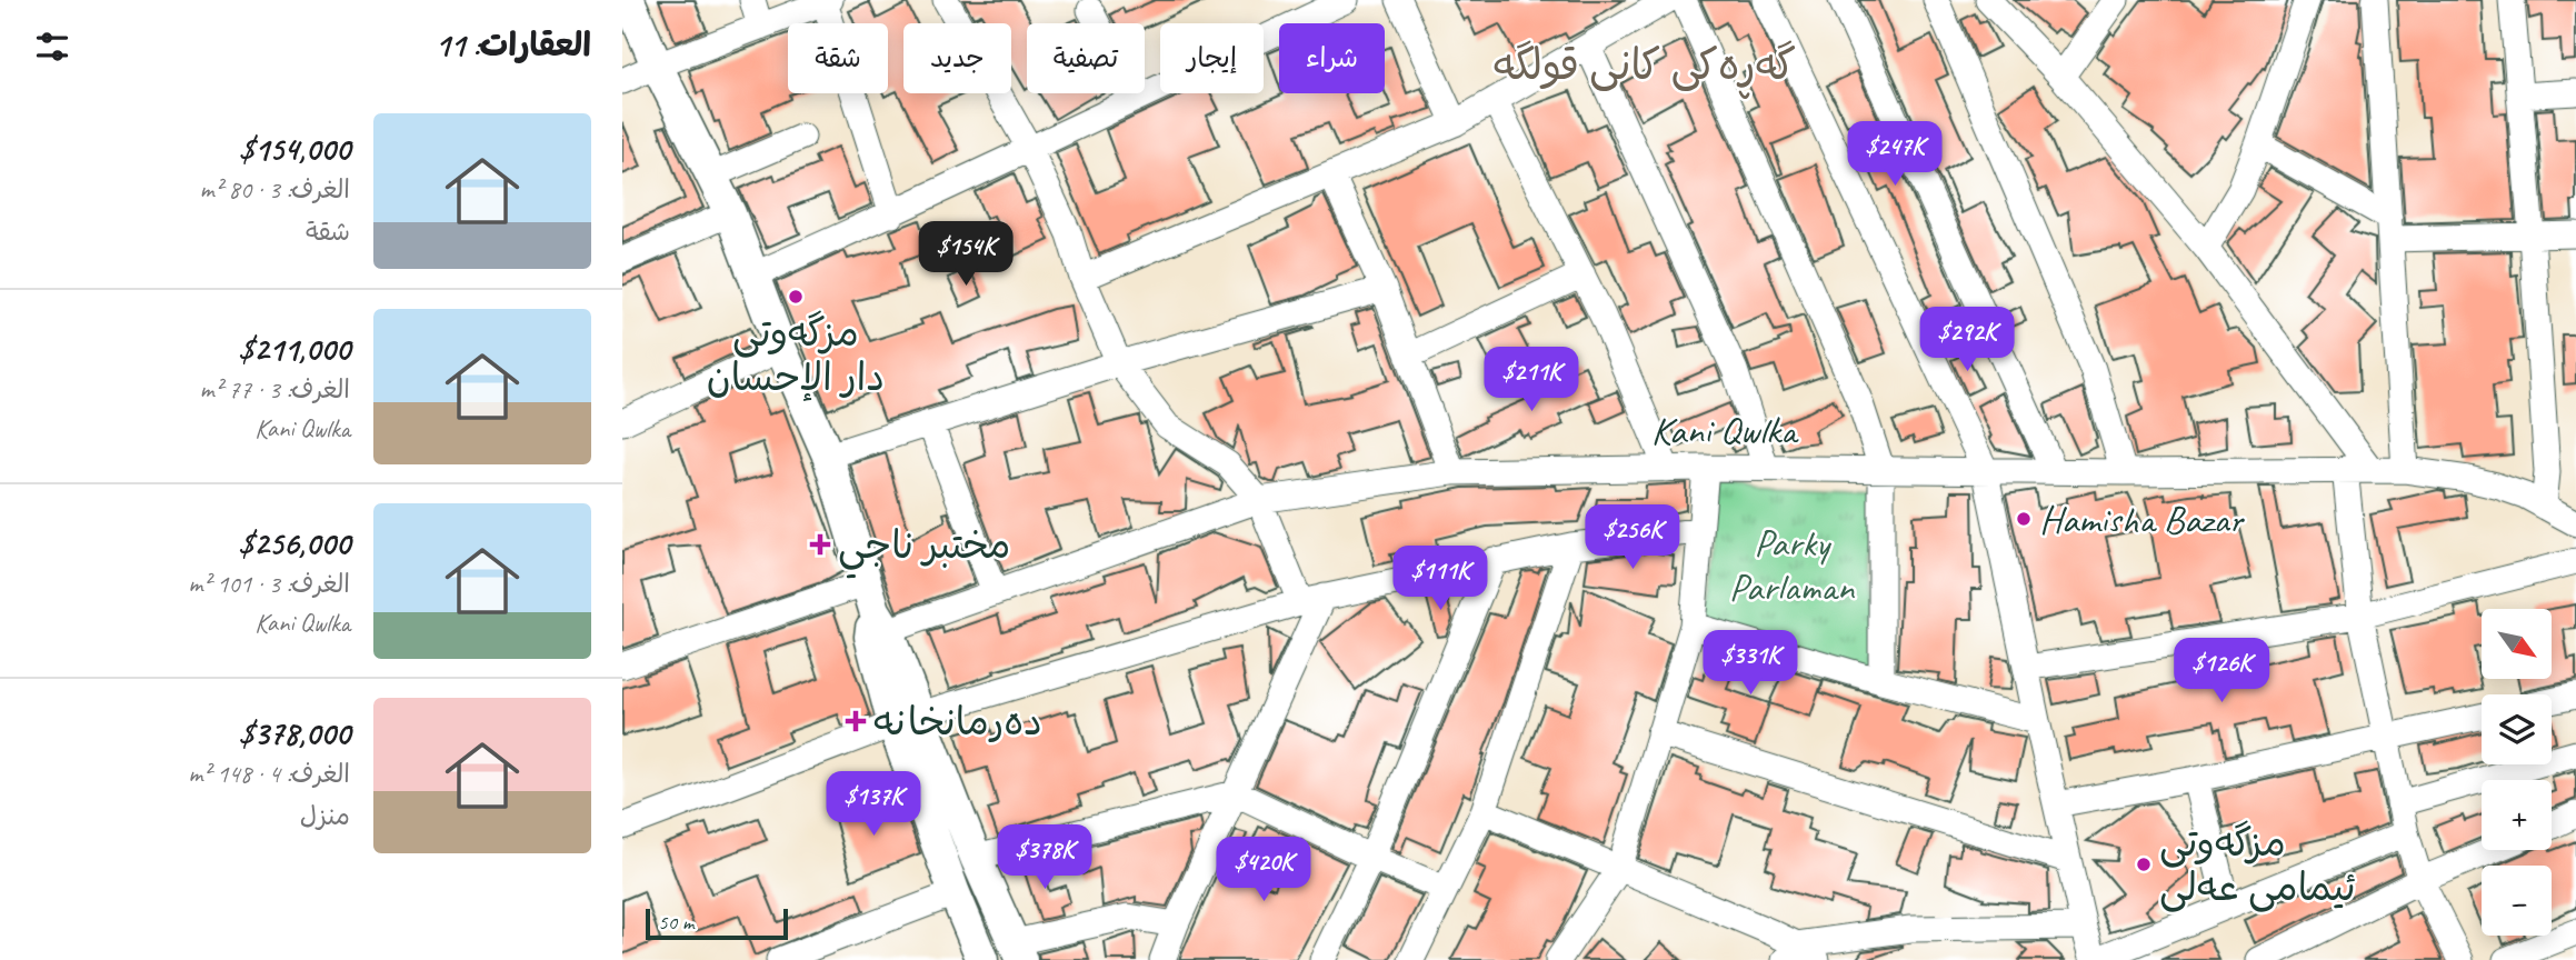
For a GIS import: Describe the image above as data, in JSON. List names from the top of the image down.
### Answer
{
  "streets": {
    "street": ["Kani Qwlka"]
  },
  "districts": ["گەڕەکی کانی قولگە"],
  "parks": ["Parky Parlaman"],
  "places": {
    "other": ["مزگەوتی دار الإحسان", "Hamisha Bazar", "مزگەوتی ئیمامی عەلی"],
    "health": ["مختبر ناجي", "دەرمانخانە"]
  },
  "scale_bar": "50 m",
  "north": "bottom right",
  "page": {
    "heading": "العقارات: 11",
    "chip": [
      "شراء",
      "إيجار",
      "تصفية",
      "جديد",
      "شقة"
    ],
    "list": [
      {
        "name": "$154,000",
        "note": "الغرف: 3 · 80 m² · شقة"
      },
      {
        "name": "$211,000",
        "note": "الغرف: 3 · 77 m² · Kani Qwlka"
      },
      {
        "name": "$256,000",
        "note": "الغرف: 3 · 101 m² · Kani Qwlka"
      },
      {
        "name": "$378,000",
        "note": "الغرف: 4 · 148 m² · منزل"
      }
    ],
    "price": [
      "$247K",
      "$154K",
      "$292K",
      "$211K",
      "$256K",
      "$111K",
      "$331K",
      "$126K",
      "$137K",
      "$378K",
      "$420K"
    ],
    "map_buttons": ["+", "−"],
    "scale": "50 m"
  }
}
